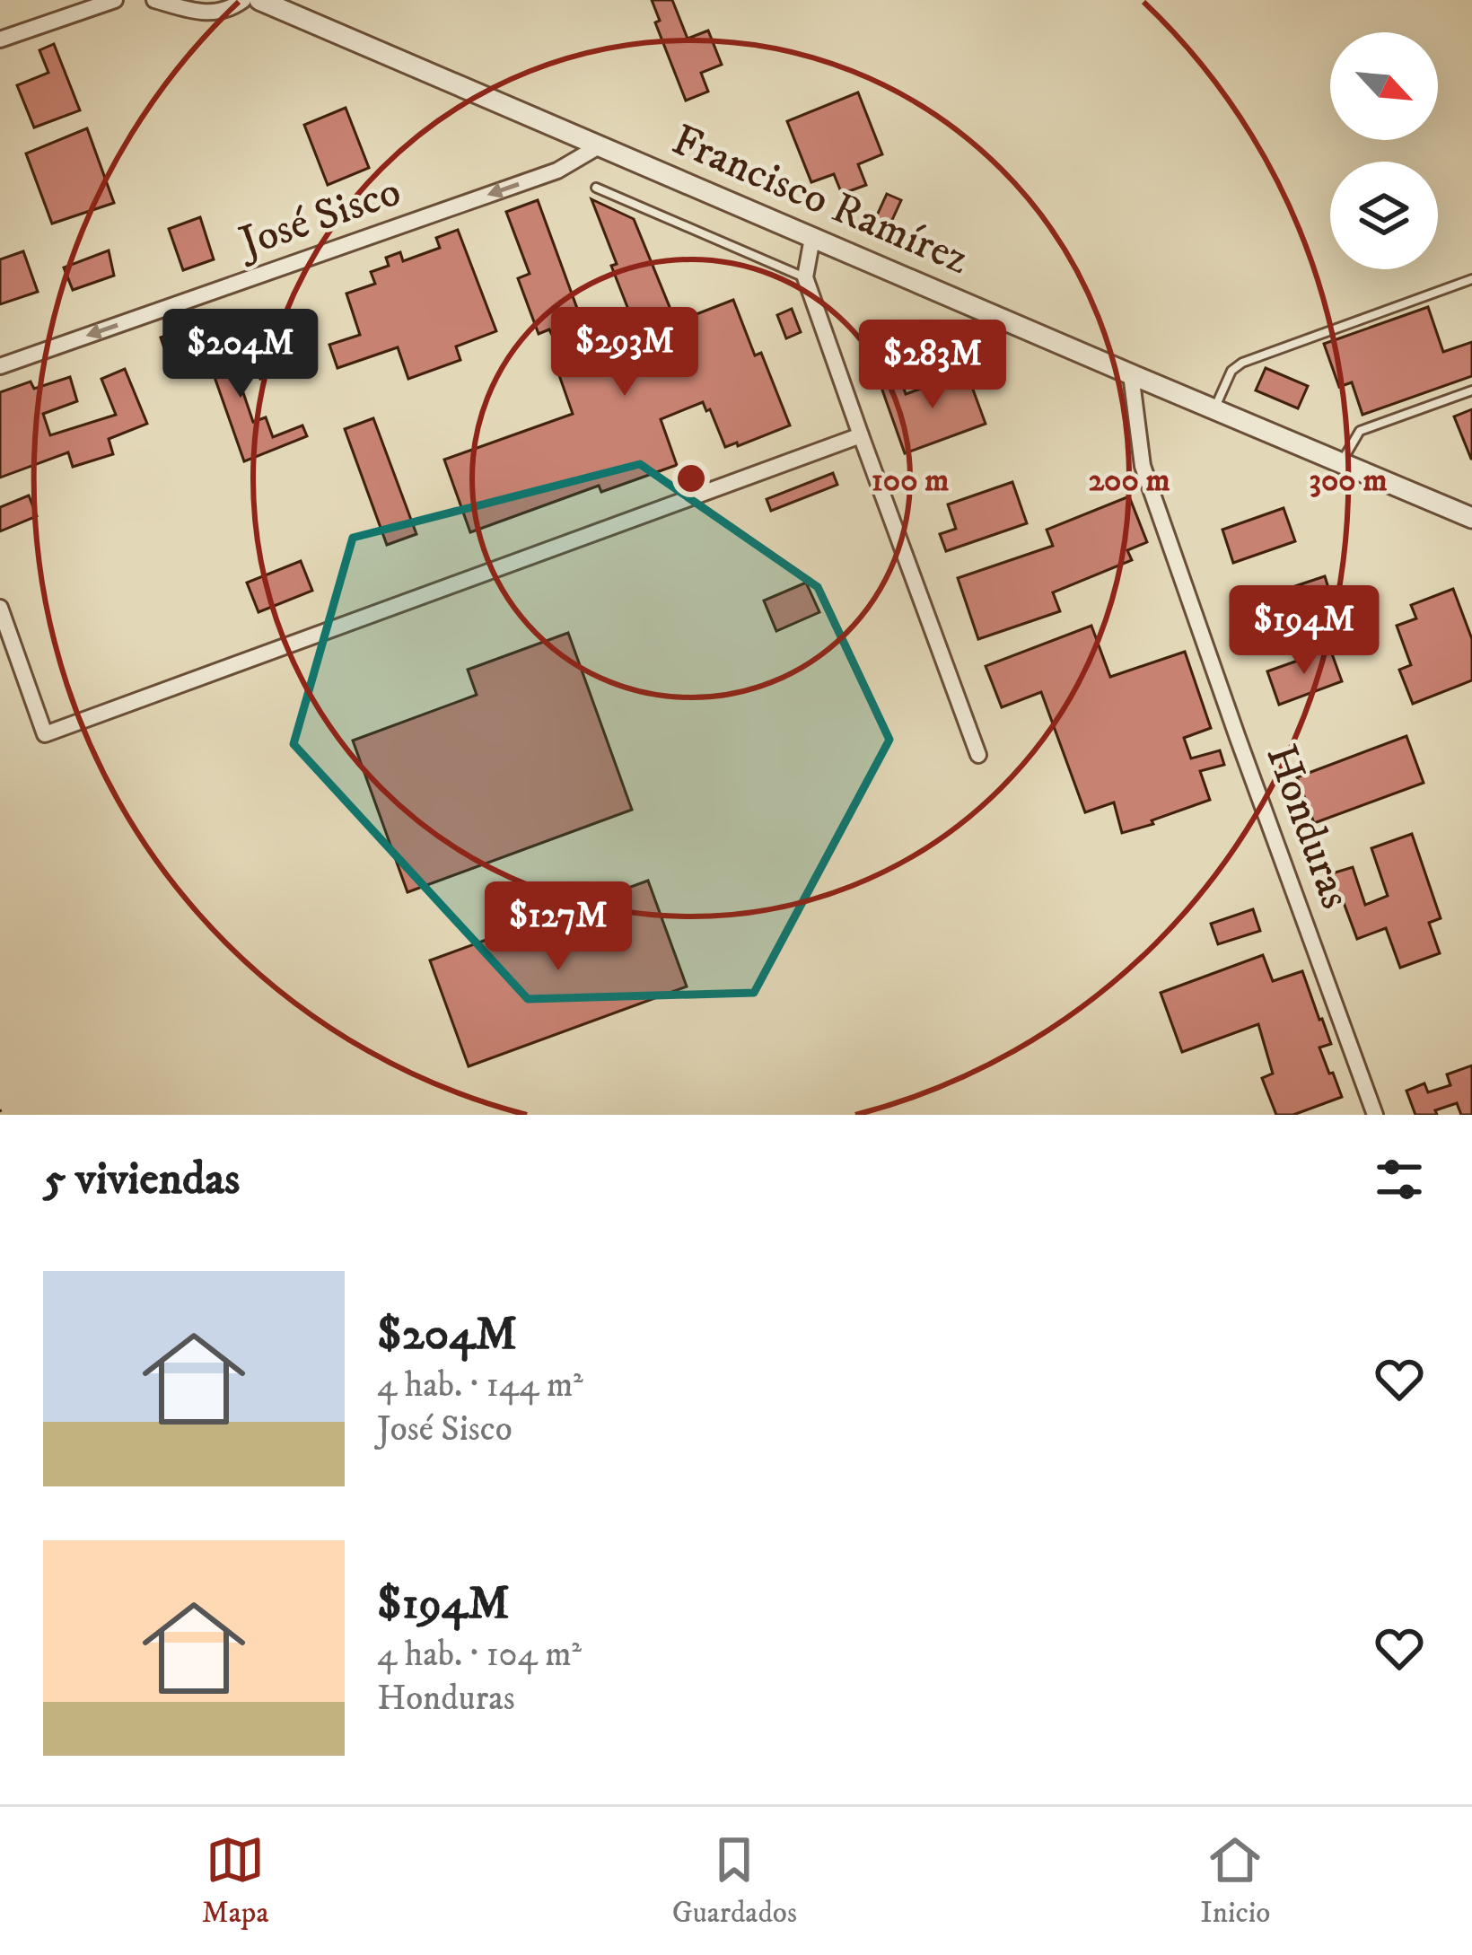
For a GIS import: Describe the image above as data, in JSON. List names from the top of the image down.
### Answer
{
  "streets": {
    "street": ["Francisco Ramírez", "José Sisco", "Honduras"]
  },
  "crossings": [
    ["Francisco Ramírez", "José Sisco"],
    ["Francisco Ramírez", "Honduras"]
  ],
  "one_way": ["José Sisco"],
  "north": "bottom right",
  "page": {
    "price": [
      "$293M",
      "$204M",
      "$283M",
      "$194M",
      "$127M"
    ],
    "heading": "5 viviendas",
    "list": [
      {
        "name": "$204M",
        "note": "4 hab. · 144 m² · José Sisco"
      },
      {
        "name": "$194M",
        "note": "4 hab. · 104 m² · Honduras"
      }
    ],
    "tabs": ["Mapa", "Guardados", "Inicio"]
  },
  "rings": ["100 m", "200 m", "300 m"]
}
